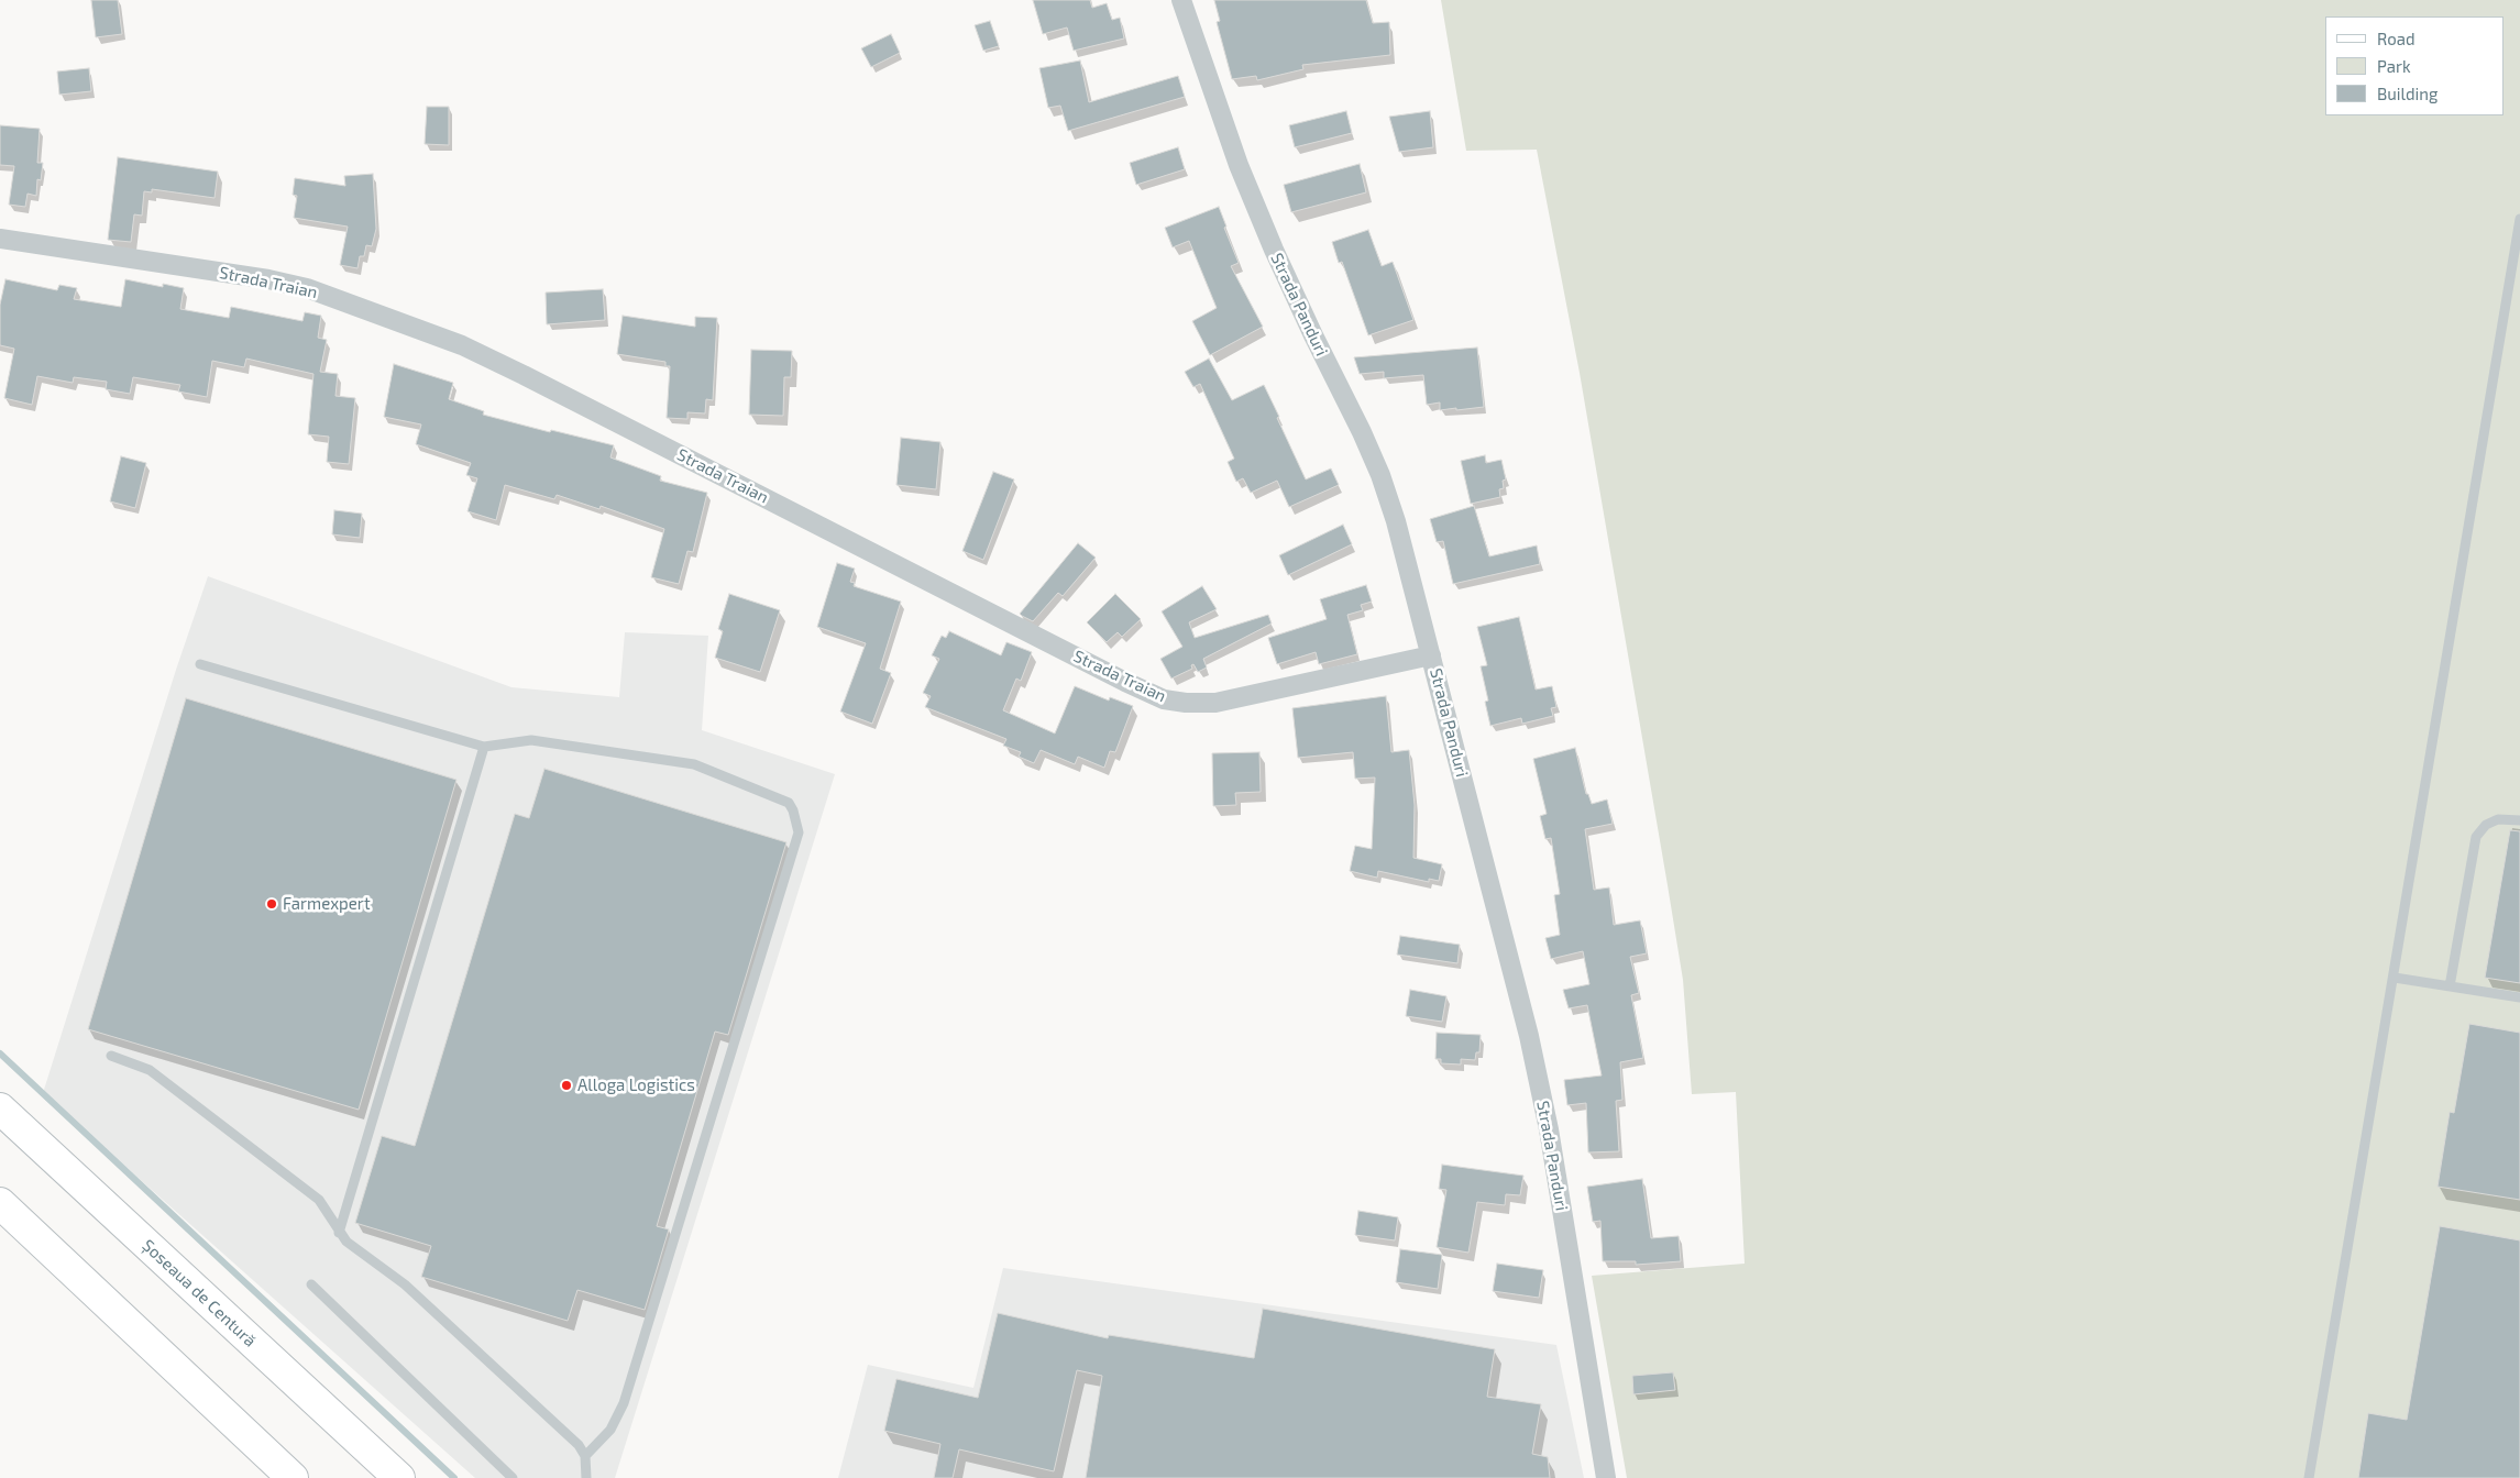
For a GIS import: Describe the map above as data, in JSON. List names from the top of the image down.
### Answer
{
  "streets": {
    "main road": ["Șoseaua de Centură"],
    "street": ["Strada Traian", "Strada Panduri"]
  },
  "crossings": [
    ["Strada Traian", "Strada Panduri"]
  ],
  "places": ["Farmexpert", "Alloga Logistics"],
  "legend": ["Road", "Park", "Building"]
}
